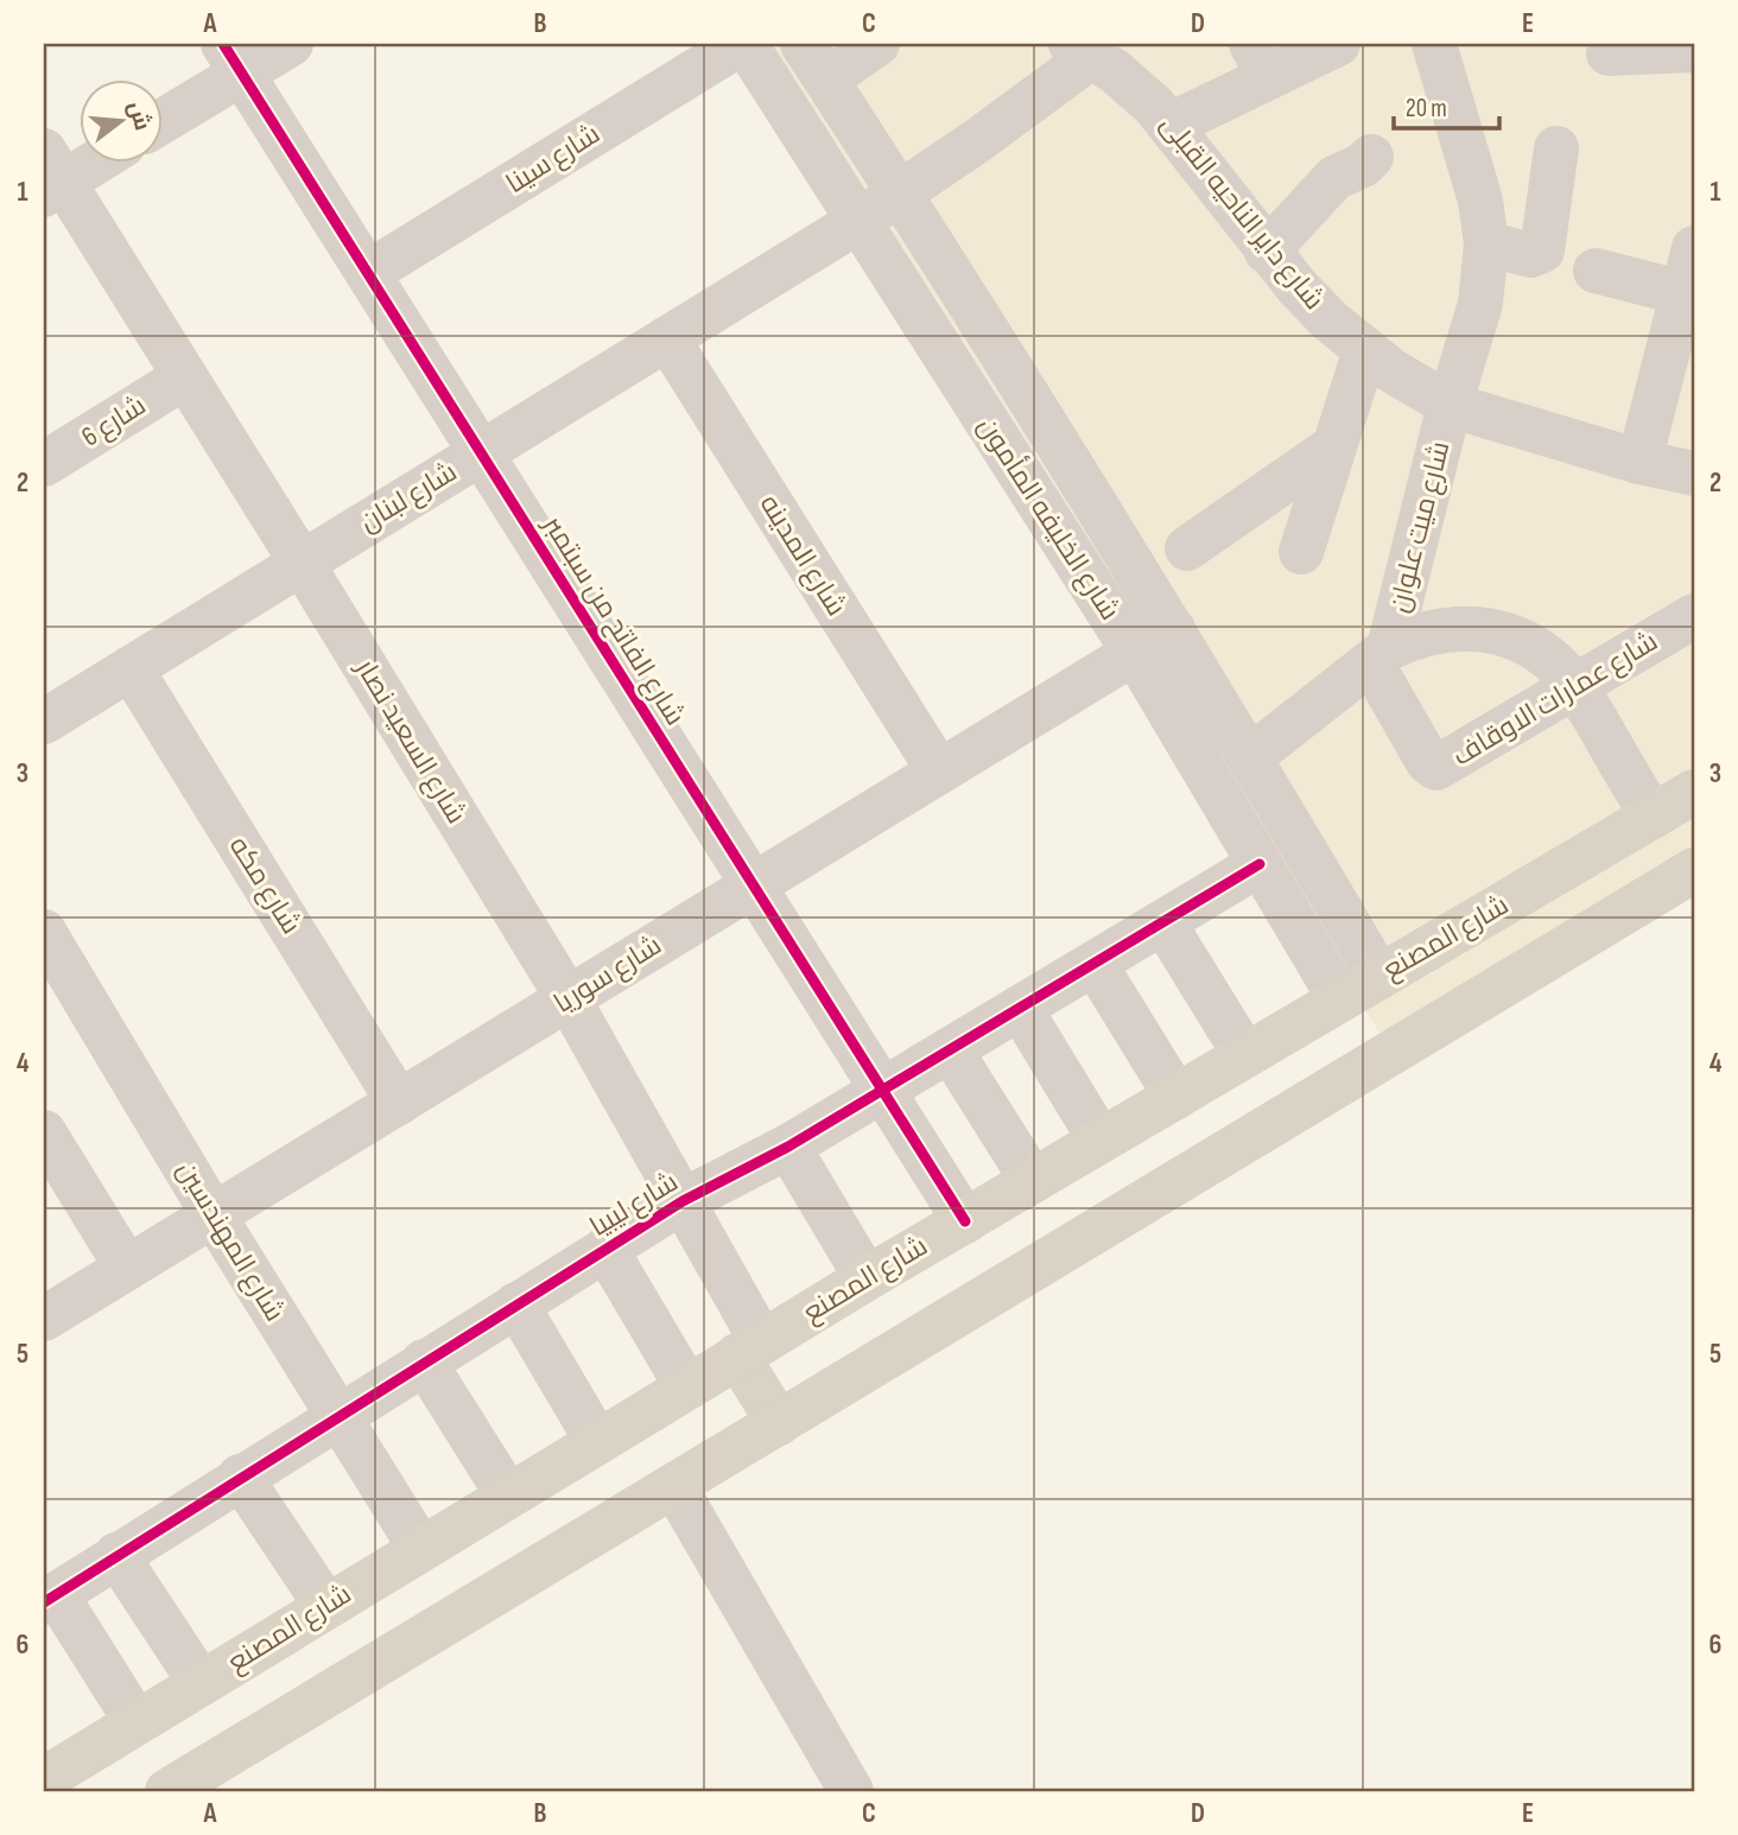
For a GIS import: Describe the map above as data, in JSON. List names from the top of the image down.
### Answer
{
  "streets": {
    "main road": ["شارع المصنع"],
    "street": [
      "شارع سينا",
      "شارع داير الناحيه القبلى",
      "شارع 6",
      "شارع لبنان",
      "شارع الخليفه المأمون",
      "شارع ميت علوان",
      "شارع المدينه",
      "شارع الفاتح من سبتمبر",
      "شارع عمارات الاوقاف",
      "شارع السعيد نصار",
      "شارع مكه",
      "شارع سوريا",
      "شارع ليبيا",
      "شارع المهندسين"
    ]
  },
  "crossings": [
    ["شارع سينا", "شارع الخليفه المأمون"],
    ["شارع سينا", "شارع الفاتح من سبتمبر"],
    ["شارع داير الناحيه القبلى", "شارع لبنان"],
    ["شارع داير الناحيه القبلى", "شارع ميت علوان"],
    ["شارع 6", "شارع السعيد نصار"],
    ["شارع لبنان", "شارع الخليفه المأمون"],
    ["شارع لبنان", "شارع المدينه"],
    ["شارع لبنان", "شارع الفاتح من سبتمبر"],
    ["شارع لبنان", "شارع السعيد نصار"],
    ["شارع لبنان", "شارع مكه"],
    ["شارع الخليفه المأمون", "شارع المصنع"],
    ["شارع الخليفه المأمون", "شارع سوريا"],
    ["شارع الخليفه المأمون", "شارع ليبيا"],
    ["شارع ميت علوان", "شارع عمارات الاوقاف"],
    ["شارع المدينه", "شارع سوريا"],
    ["شارع الفاتح من سبتمبر", "شارع المصنع"],
    ["شارع الفاتح من سبتمبر", "شارع سوريا"],
    ["شارع الفاتح من سبتمبر", "شارع ليبيا"],
    ["شارع السعيد نصار", "شارع المصنع"],
    ["شارع السعيد نصار", "شارع سوريا"],
    ["شارع السعيد نصار", "شارع ليبيا"],
    ["شارع مكه", "شارع سوريا"],
    ["شارع المصنع", "شارع المهندسين"],
    ["شارع سوريا", "شارع المهندسين"],
    ["شارع ليبيا", "شارع المهندسين"]
  ],
  "scale_bar": "20 m",
  "north": "right",
  "grid": {
    "columns": [
      "A",
      "B",
      "C",
      "D",
      "E"
    ],
    "rows": [
      "1",
      "2",
      "3",
      "4",
      "5",
      "6"
    ]
  }
}
